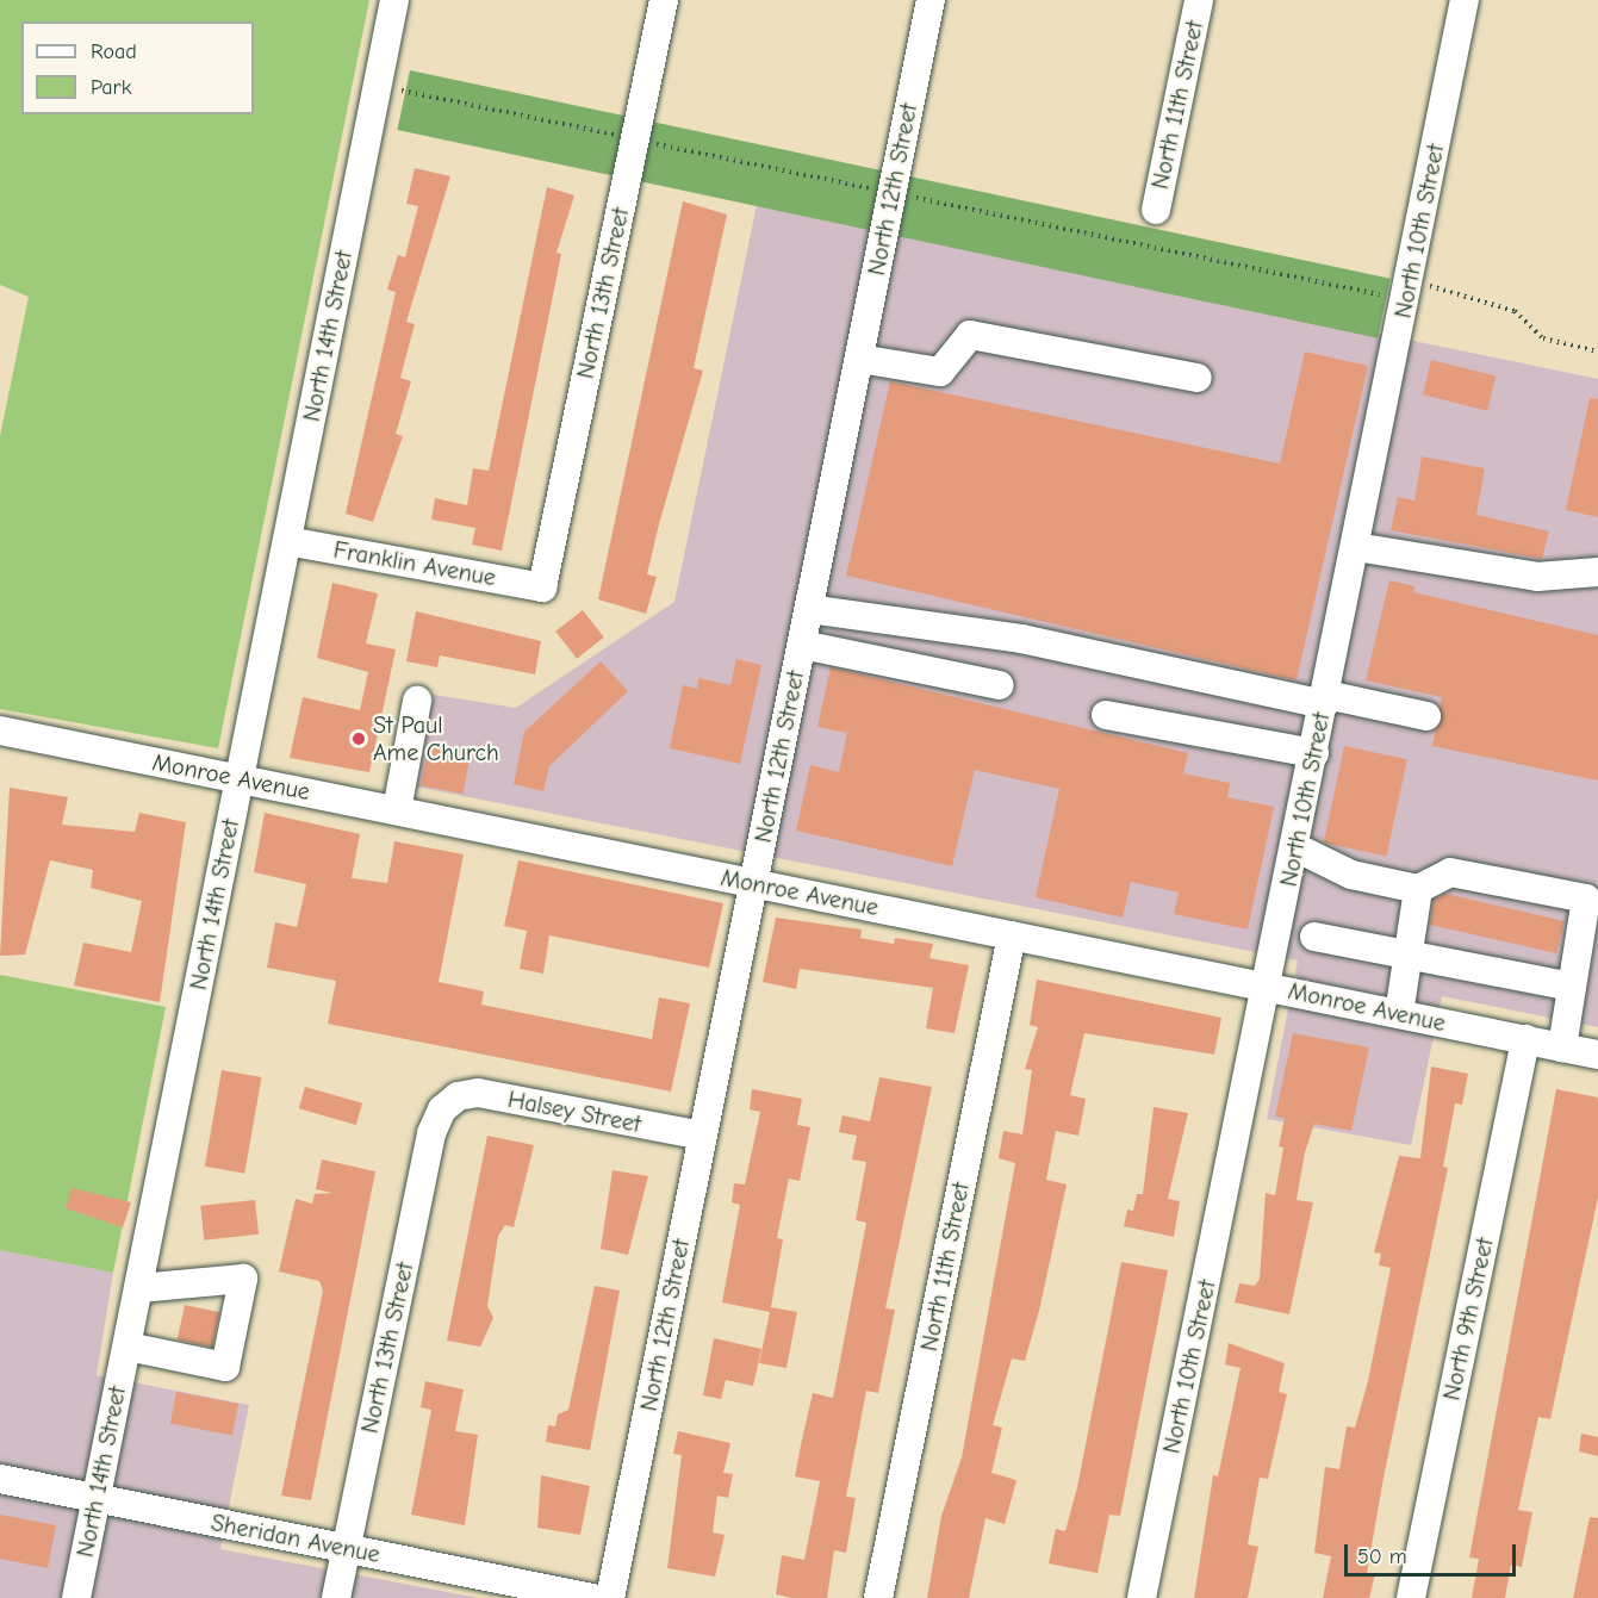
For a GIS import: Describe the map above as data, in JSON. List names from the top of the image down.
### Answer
{
  "streets": {
    "street": [
      "North 11th Street",
      "North 12th Street",
      "North 10th Street",
      "North 13th Street",
      "North 14th Street",
      "Franklin Avenue",
      "Monroe Avenue",
      "Halsey Street",
      "North 9th Street",
      "Sheridan Avenue"
    ]
  },
  "crossings": [
    ["North 11th Street", "Monroe Avenue"],
    ["North 12th Street", "Monroe Avenue"],
    ["North 12th Street", "Halsey Street"],
    ["North 10th Street", "Monroe Avenue"],
    ["North 13th Street", "Franklin Avenue"],
    ["North 13th Street", "Halsey Street"],
    ["North 13th Street", "Sheridan Avenue"],
    ["North 14th Street", "Franklin Avenue"],
    ["North 14th Street", "Monroe Avenue"],
    ["North 14th Street", "Sheridan Avenue"],
    ["Monroe Avenue", "North 9th Street"]
  ],
  "places": ["St Paul Ame Church"],
  "legend": ["Road", "Park"],
  "scale_bar": "50 m"
}
